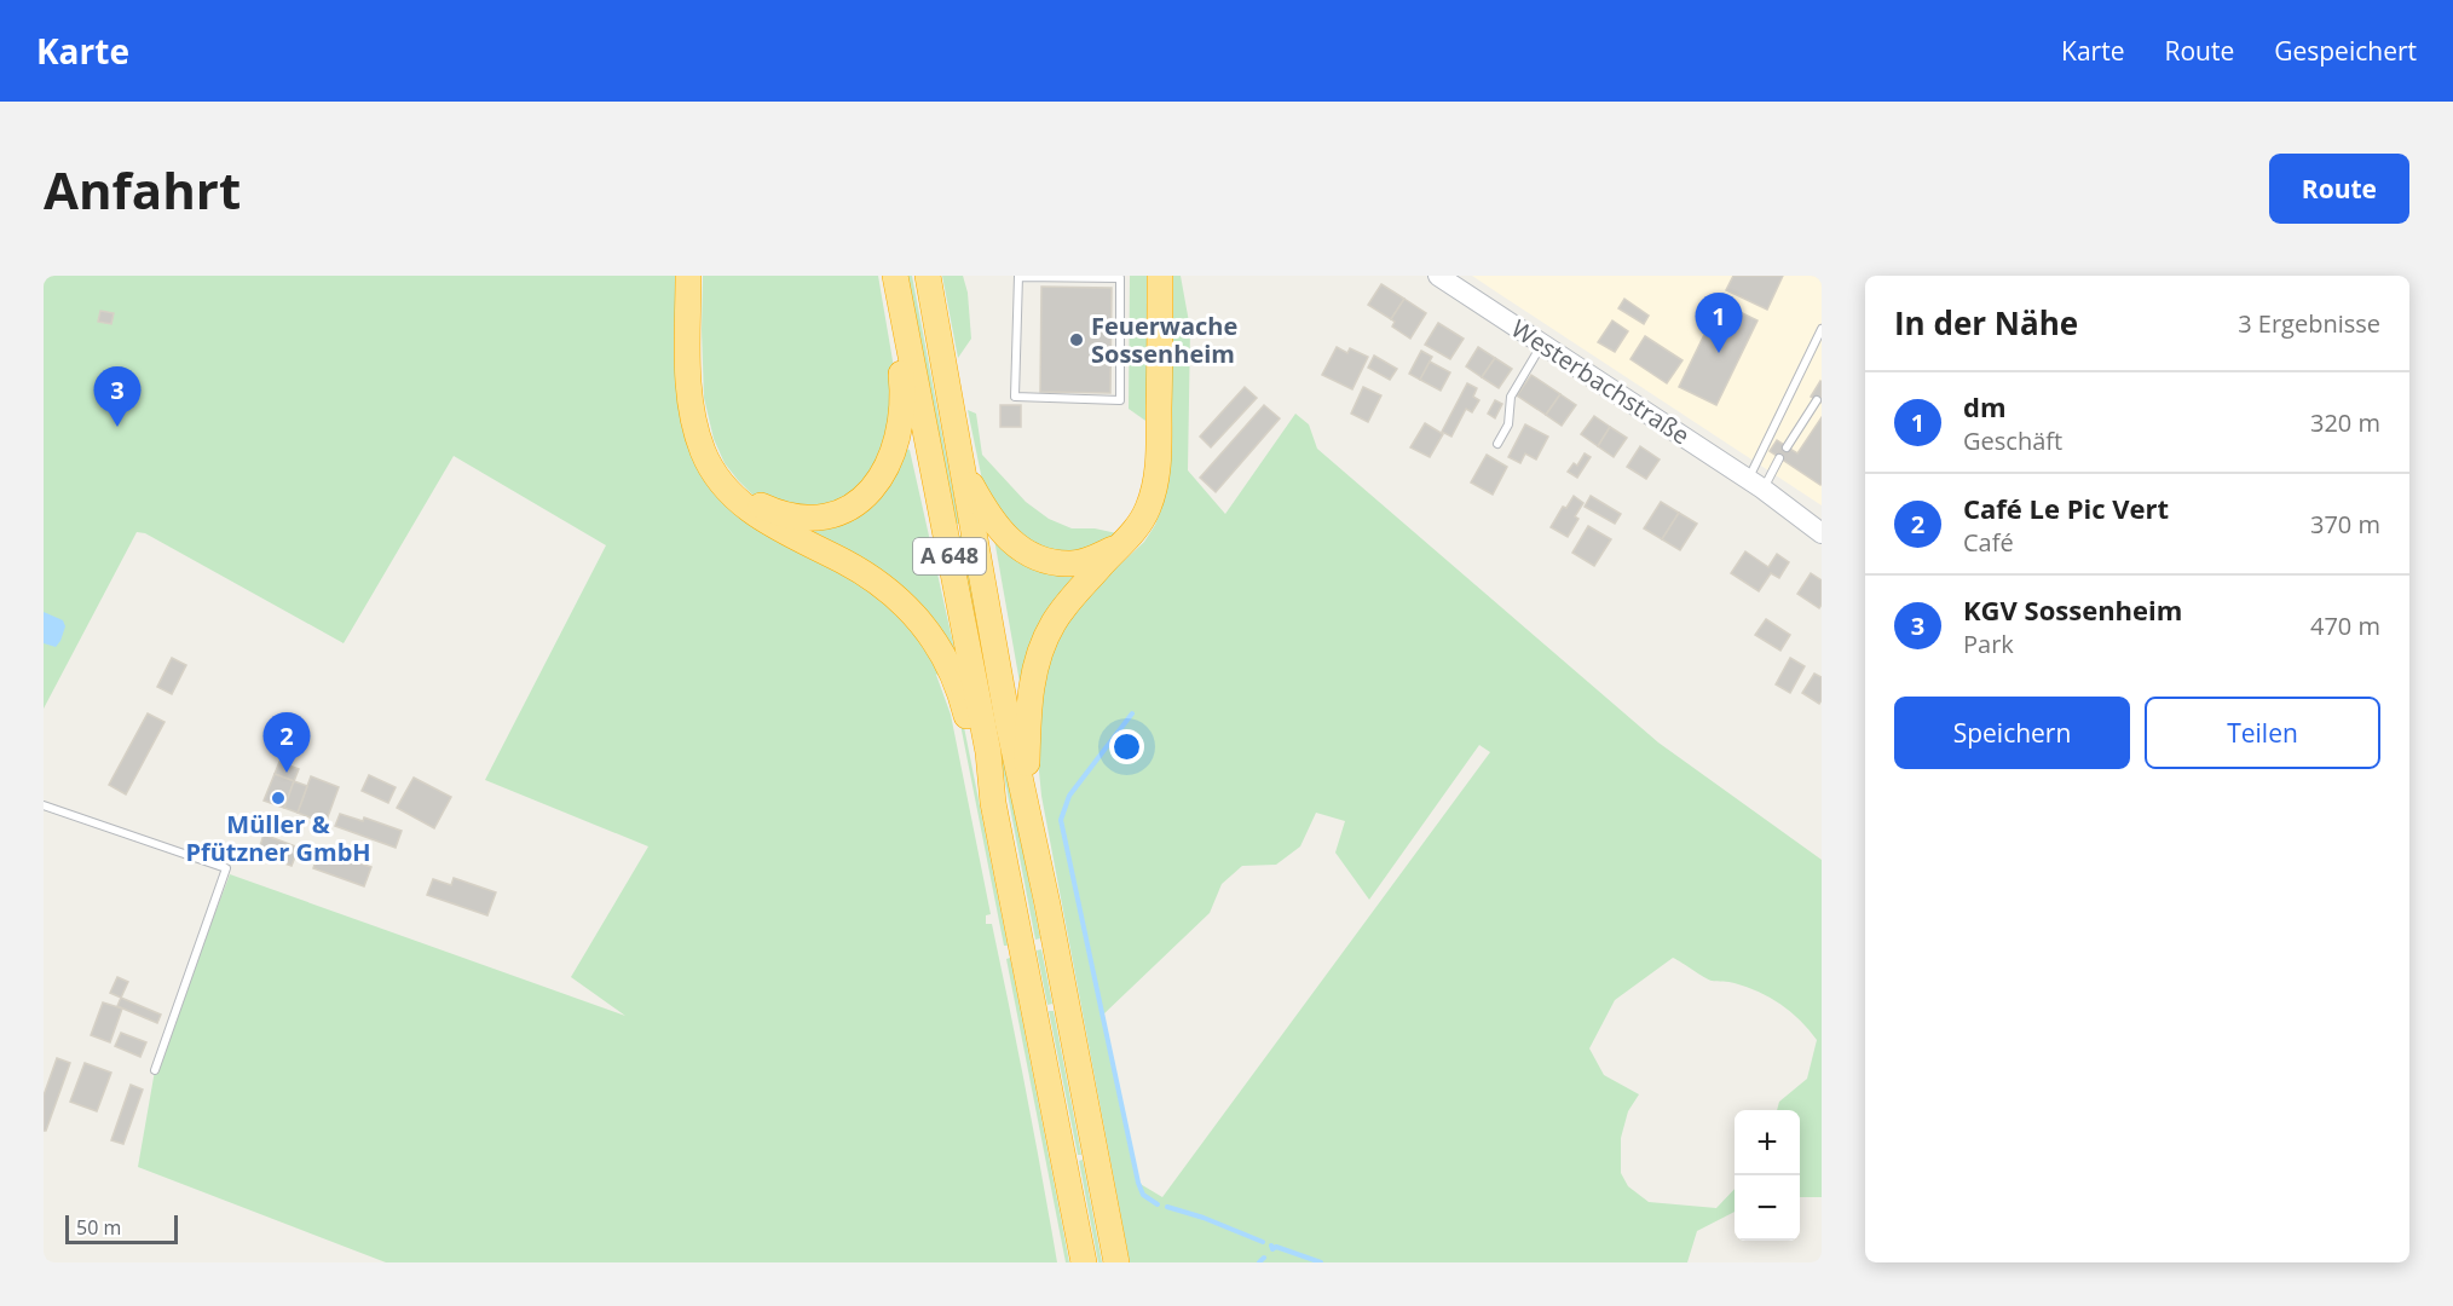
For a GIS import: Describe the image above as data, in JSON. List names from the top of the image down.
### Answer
{
  "streets": {
    "highway": ["A 648"],
    "main road": ["Westerbachstraße"]
  },
  "places": ["Feuerwache Sossenheim", "Müller & Pfützner GmbH"],
  "scale_bar": "50 m",
  "page": {
    "header": "Karte",
    "nav": ["Karte", "Route", "Gespeichert"],
    "buttons": [
      "Route",
      ["Speichern", "Teilen"]
    ],
    "title": "Anfahrt",
    "heading": ["In der Nähe", "3 Ergebnisse"],
    "pins": ["1", "3", "2"],
    "list": [
      {
        "mark": "1",
        "name": "dm",
        "note": "Geschäft",
        "value": "320 m"
      },
      {
        "mark": "2",
        "name": "Café Le Pic Vert",
        "note": "Café",
        "value": "370 m"
      },
      {
        "mark": "3",
        "name": "KGV Sossenheim",
        "note": "Park",
        "value": "470 m"
      }
    ],
    "map_buttons": ["+", "−"],
    "scale": "50 m"
  }
}
